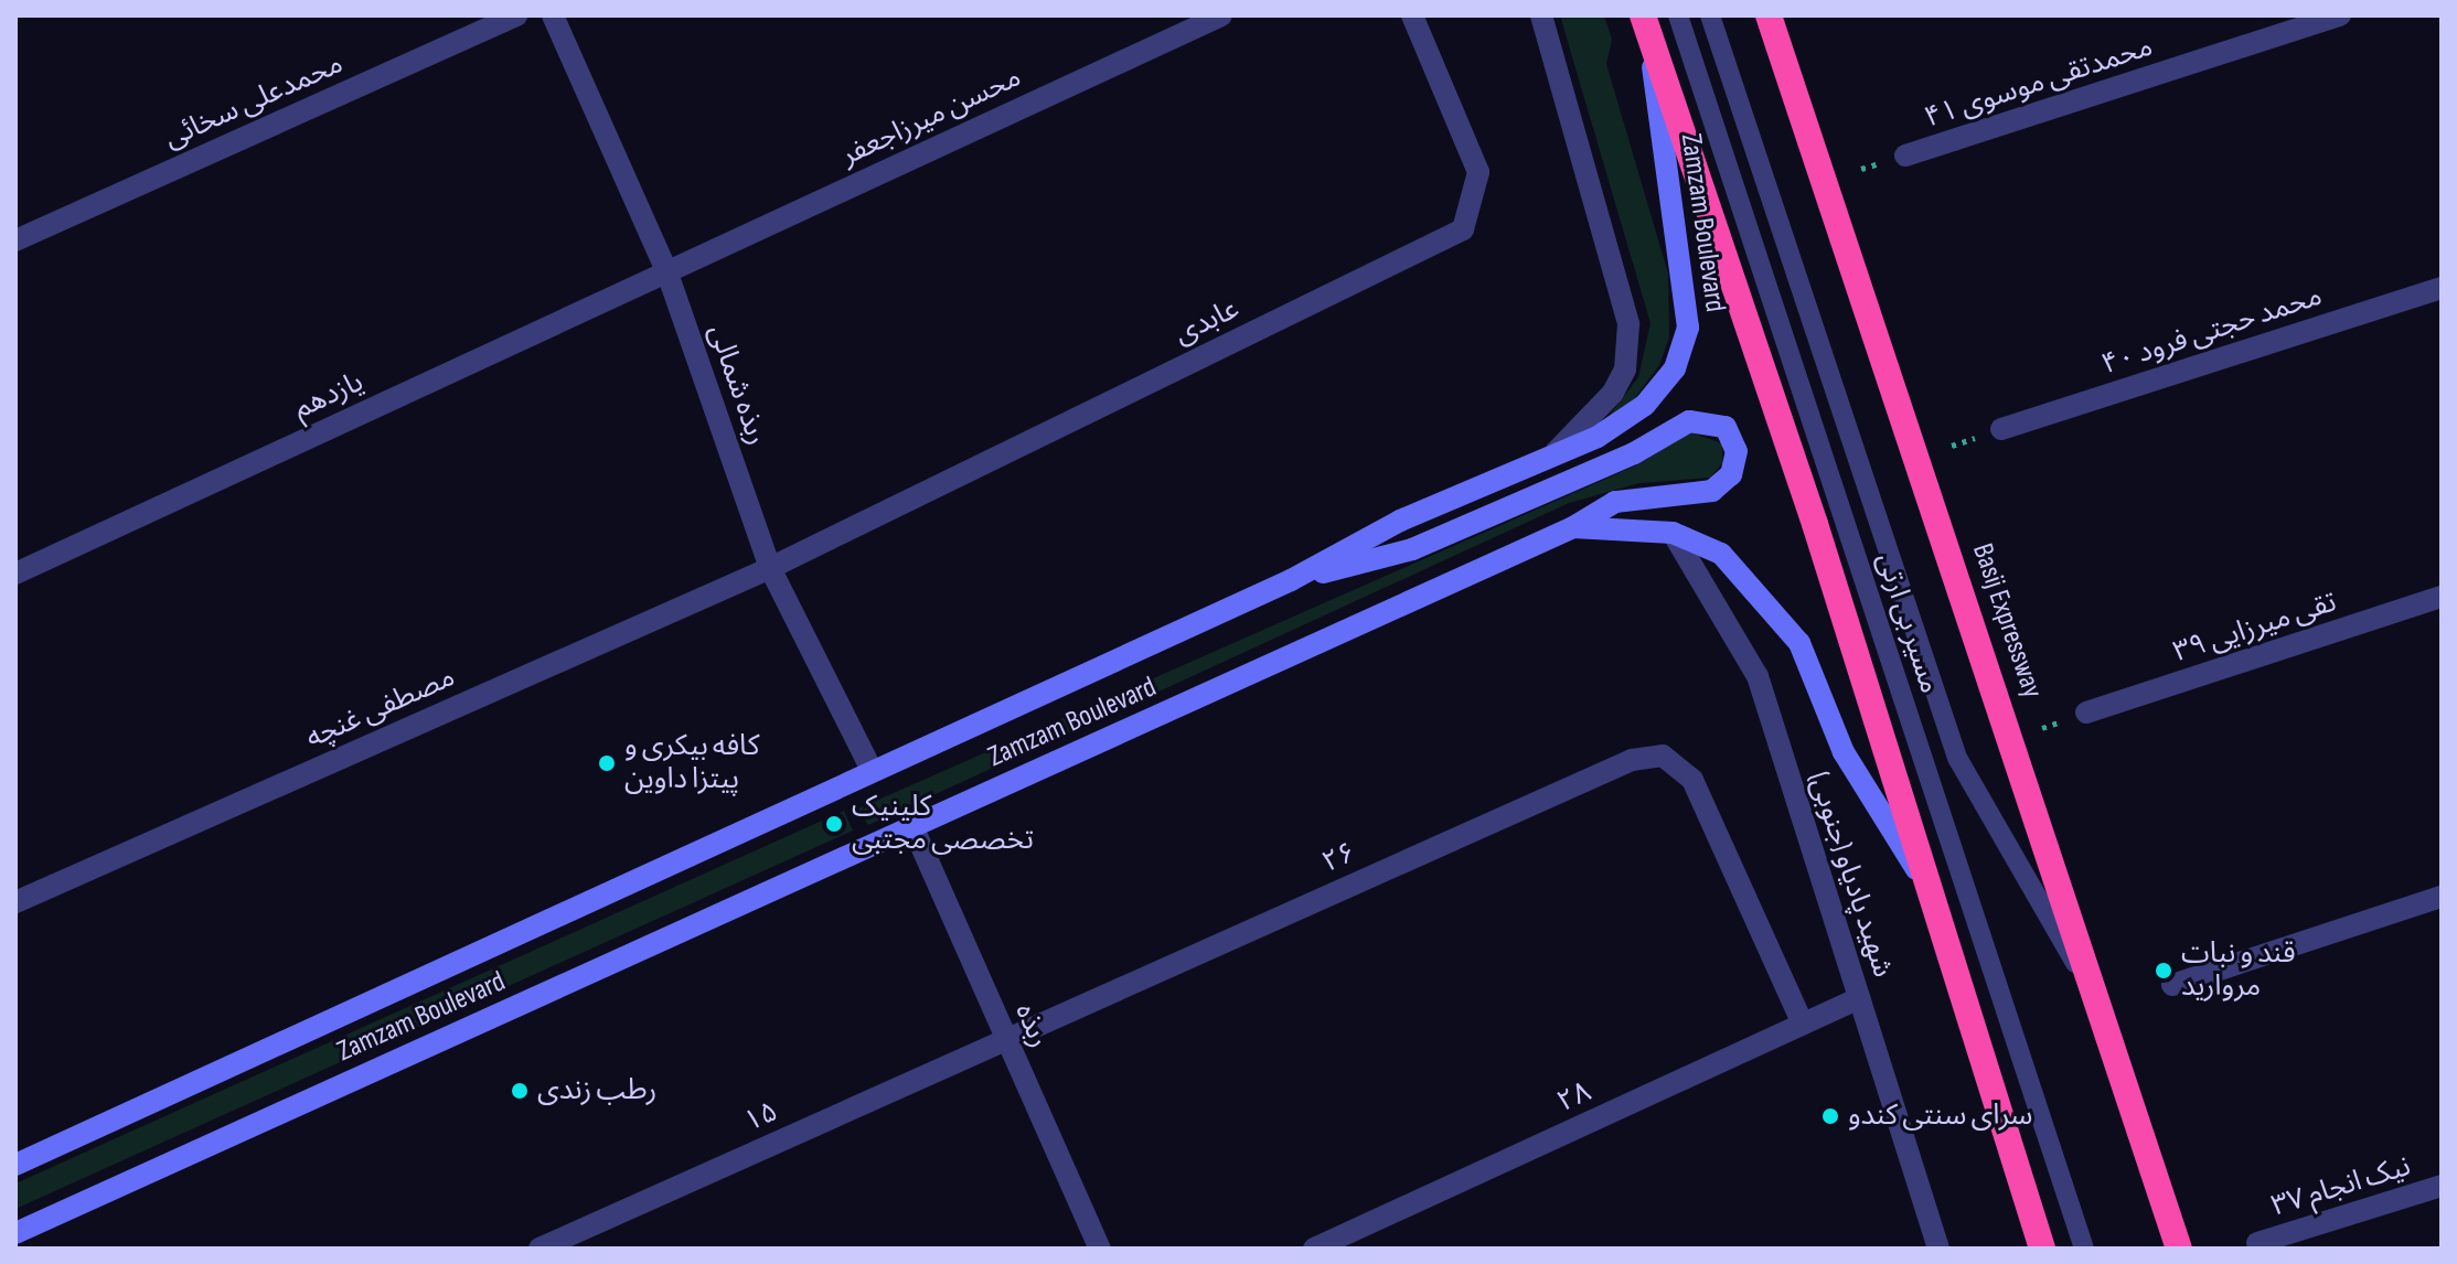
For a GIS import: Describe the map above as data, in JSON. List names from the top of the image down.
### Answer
{
  "streets": {
    "highway": ["Basij Expressway"],
    "main road": ["Zamzam Boulevard"],
    "street": [
      "محمدتقی موسوی ۴۱",
      "محمدعلی سخائی",
      "محسن میرزاجعفر",
      "عابدی",
      "محمد حجتی فرود ۴۰",
      "ربذه شمالی",
      "یازدهم",
      "تقی میرزایی ۳۹",
      "مصطفی غنچه",
      "۲۶",
      "شهید پادیاو (جنوبی)",
      "ربذه",
      "۲۸",
      "۱۵",
      "نیک انجام ۳۷"
    ],
    "lane": ["مسیر بی ارتی"]
  },
  "crossings": [
    ["محسن میرزاجعفر", "ربذه شمالی"],
    ["محسن میرزاجعفر", "یازدهم"],
    ["Zamzam Boulevard", "ربذه شمالی"],
    ["Zamzam Boulevard", "شهید پادیاو (جنوبی)"],
    ["Zamzam Boulevard", "ربذه"],
    ["عابدی", "ربذه شمالی"],
    ["عابدی", "مصطفی غنچه"],
    ["ربذه شمالی", "یازدهم"],
    ["ربذه شمالی", "مصطفی غنچه"],
    ["Basij Expressway", "مسیر بی ارتی"],
    ["۲۶", "ربذه"],
    ["۲۶", "۲۸"],
    ["۲۶", "۱۵"],
    ["شهید پادیاو (جنوبی)", "۲۸"],
    ["ربذه", "۱۵"]
  ],
  "places": [
    "کافه بیکری و پیتزا داوین",
    "کلینیک تخصصی مجتبی",
    "قند و نبات مروارید",
    "رطب زندی",
    "سرای سنتی کندو"
  ]
}
